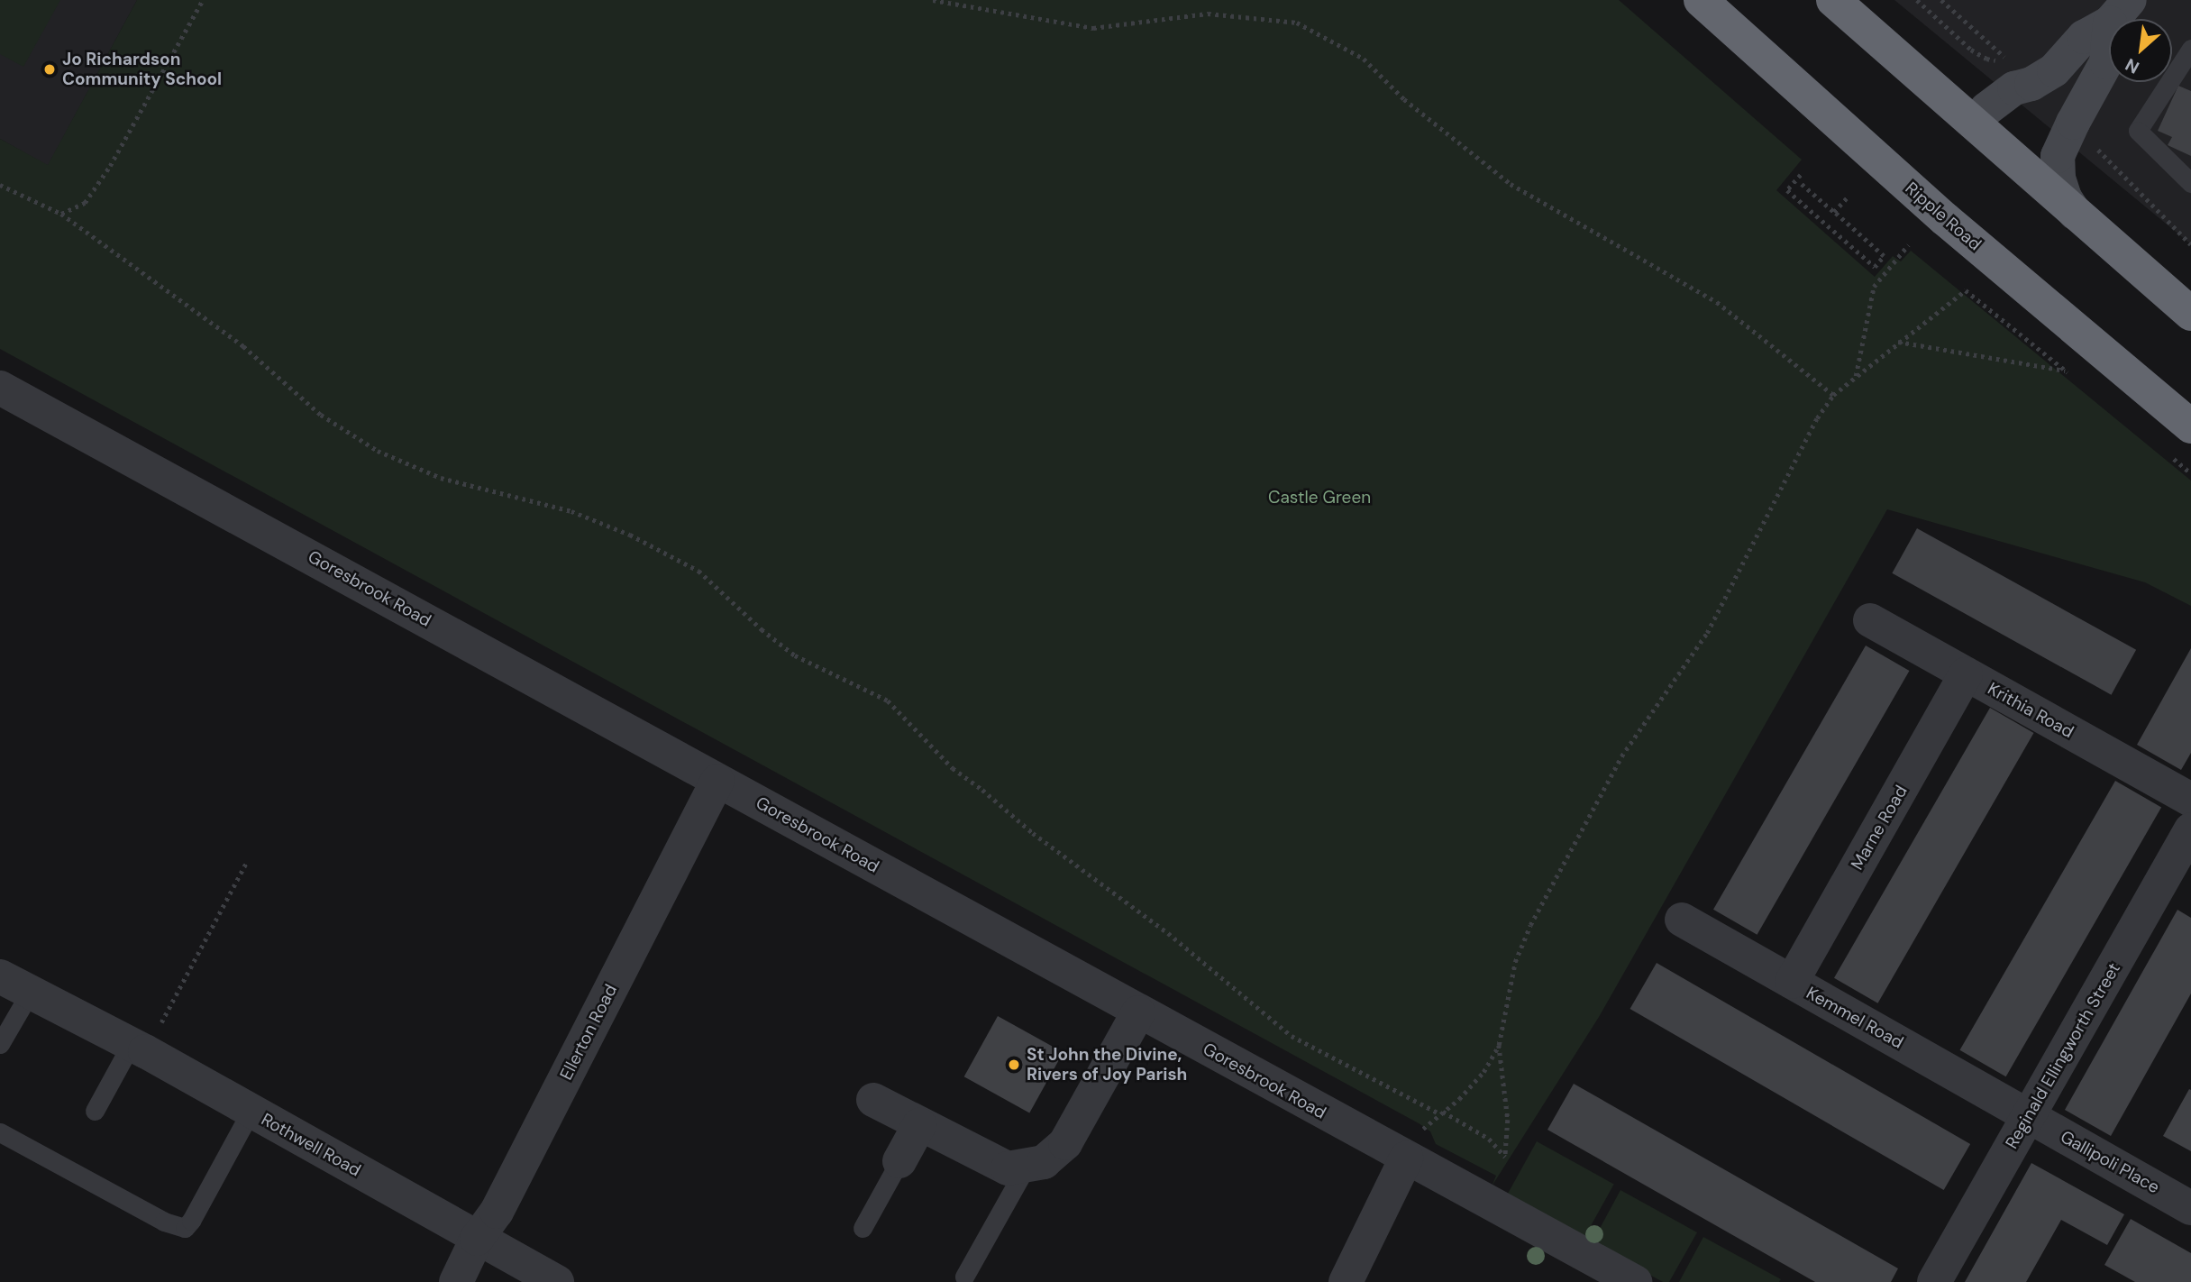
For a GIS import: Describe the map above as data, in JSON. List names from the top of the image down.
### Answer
{
  "streets": {
    "highway": ["Ripple Road"],
    "street": [
      "Goresbrook Road",
      "Krithia Road",
      "Marne Road",
      "Kemmel Road",
      "Ellerton Road",
      "Reginald Ellingworth Street",
      "Rothwell Road",
      "Gallipoli Place"
    ]
  },
  "crossings": [
    ["Goresbrook Road", "Ellerton Road"],
    ["Krithia Road", "Marne Road"],
    ["Marne Road", "Kemmel Road"],
    ["Kemmel Road", "Reginald Ellingworth Street"],
    ["Kemmel Road", "Gallipoli Place"],
    ["Ellerton Road", "Rothwell Road"],
    ["Reginald Ellingworth Street", "Gallipoli Place"]
  ],
  "parks": ["Castle Green"],
  "places": ["Jo Richardson Community School", "St John the Divine, Rivers of Joy Parish"],
  "north": "bottom left"
}
